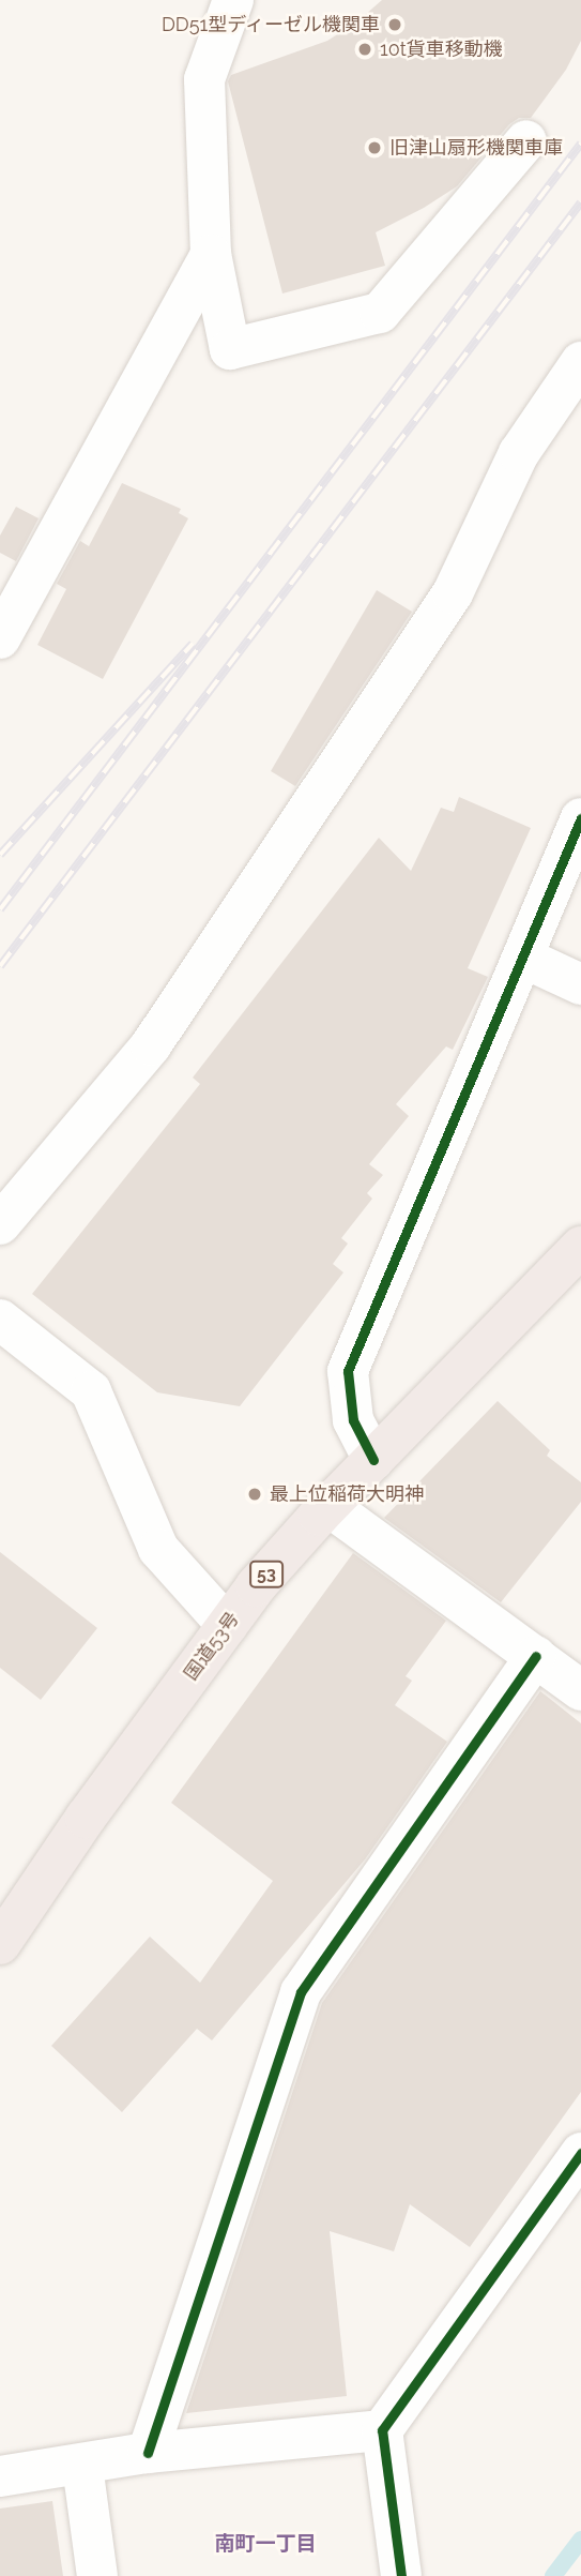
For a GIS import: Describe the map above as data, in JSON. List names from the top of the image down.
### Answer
{
  "streets": {
    "highway": ["53", "国道53号"]
  },
  "districts": ["南町一丁目"],
  "places": [
    "DD51型ディーゼル機関車",
    "10t貨車移動機",
    "旧津山扇形機関車庫",
    "最上位稲荷大明神"
  ]
}
